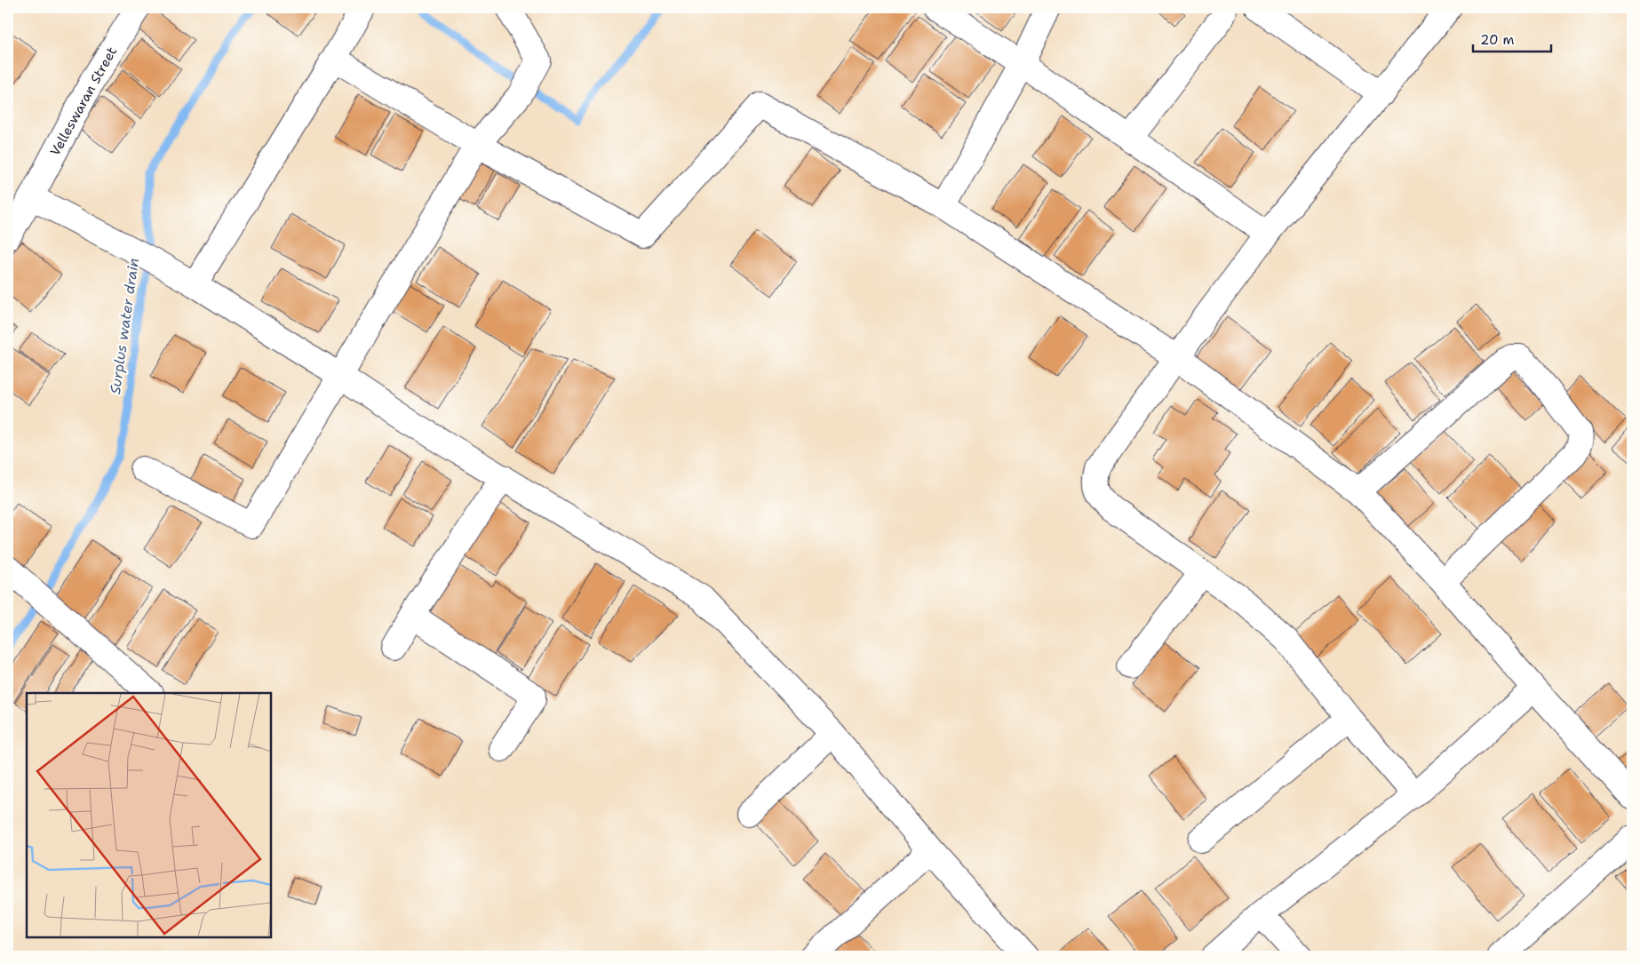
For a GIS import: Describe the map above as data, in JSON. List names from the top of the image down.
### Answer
{
  "streets": {
    "street": ["Velleswaran Street"]
  },
  "water": ["Surplus water drain"],
  "scale_bar": "20 m"
}
